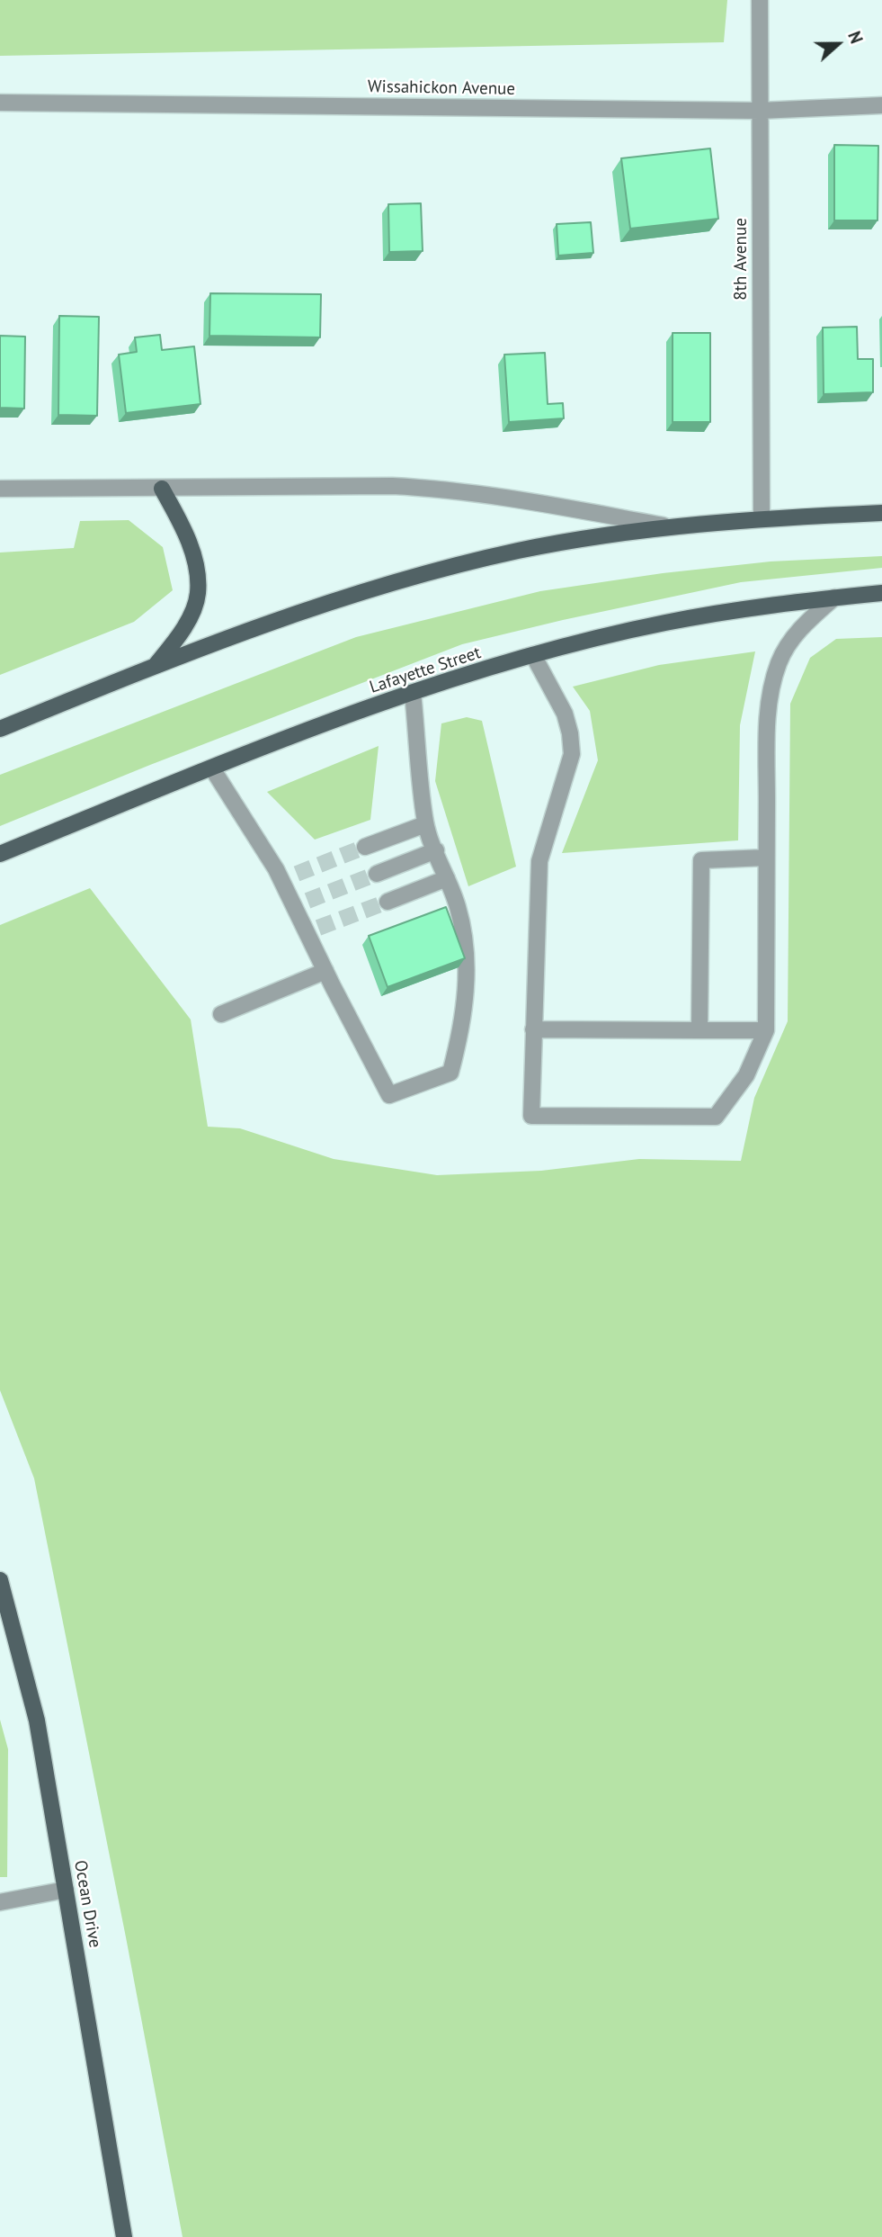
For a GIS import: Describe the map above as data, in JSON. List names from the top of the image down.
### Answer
{
  "streets": {
    "main road": ["Lafayette Street", "Ocean Drive"],
    "street": ["Wissahickon Avenue", "8th Avenue"]
  },
  "crossings": [
    ["Wissahickon Avenue", "8th Avenue"]
  ],
  "north": "right"
}
